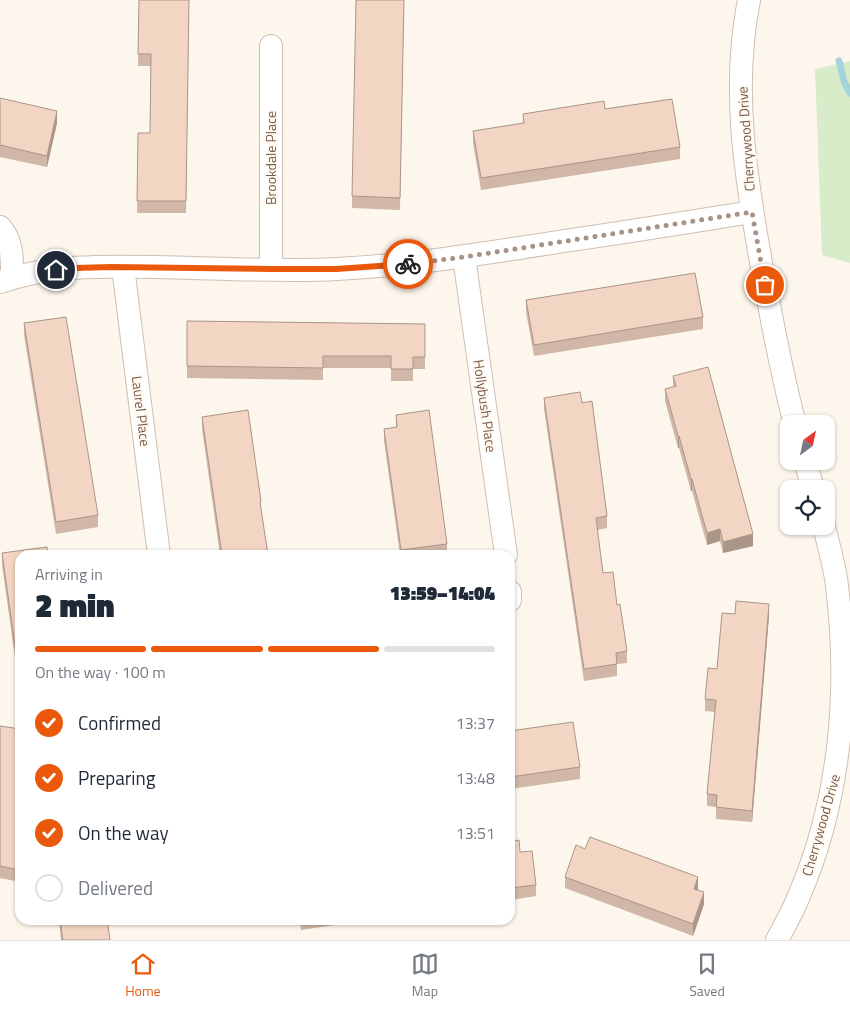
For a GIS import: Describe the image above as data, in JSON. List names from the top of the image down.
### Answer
{
  "streets": {
    "street": [
      "Cherrywood Drive",
      "Brookdale Place",
      "Hollybush Place",
      "Laurel Place"
    ]
  },
  "north": "top right",
  "page": {
    "heading": ["2 min", "Arriving in", "13:59–14:04"],
    "bar": "On the way · 100 m",
    "list": [
      ["Confirmed", "13:37"],
      ["Preparing", "13:48"],
      ["On the way", "13:51"],
      "Delivered"
    ],
    "tabs": ["Home", "Map", "Saved"]
  }
}
